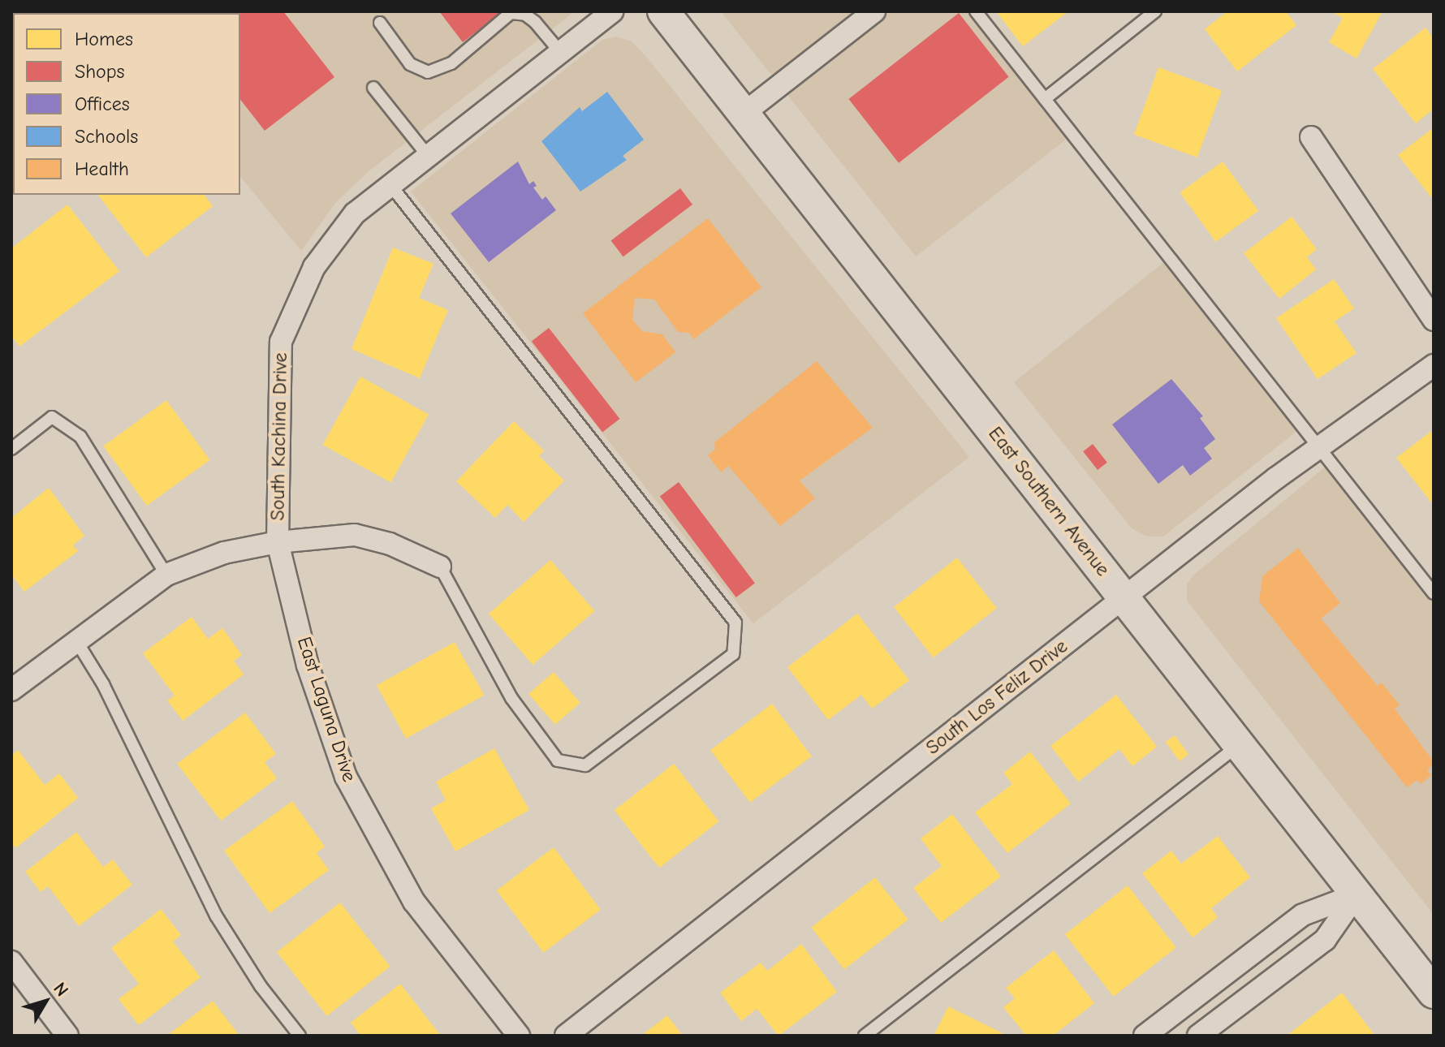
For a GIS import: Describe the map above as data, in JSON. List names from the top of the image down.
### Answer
{
  "streets": {
    "main road": ["East Southern Avenue"],
    "street": ["South Kachina Drive", "South Los Feliz Drive", "East Laguna Drive"]
  },
  "crossings": [
    ["South Kachina Drive", "East Laguna Drive"],
    ["East Southern Avenue", "South Los Feliz Drive"]
  ],
  "legend": [
    "Homes",
    "Shops",
    "Offices",
    "Schools",
    "Health"
  ],
  "north": "top right"
}
